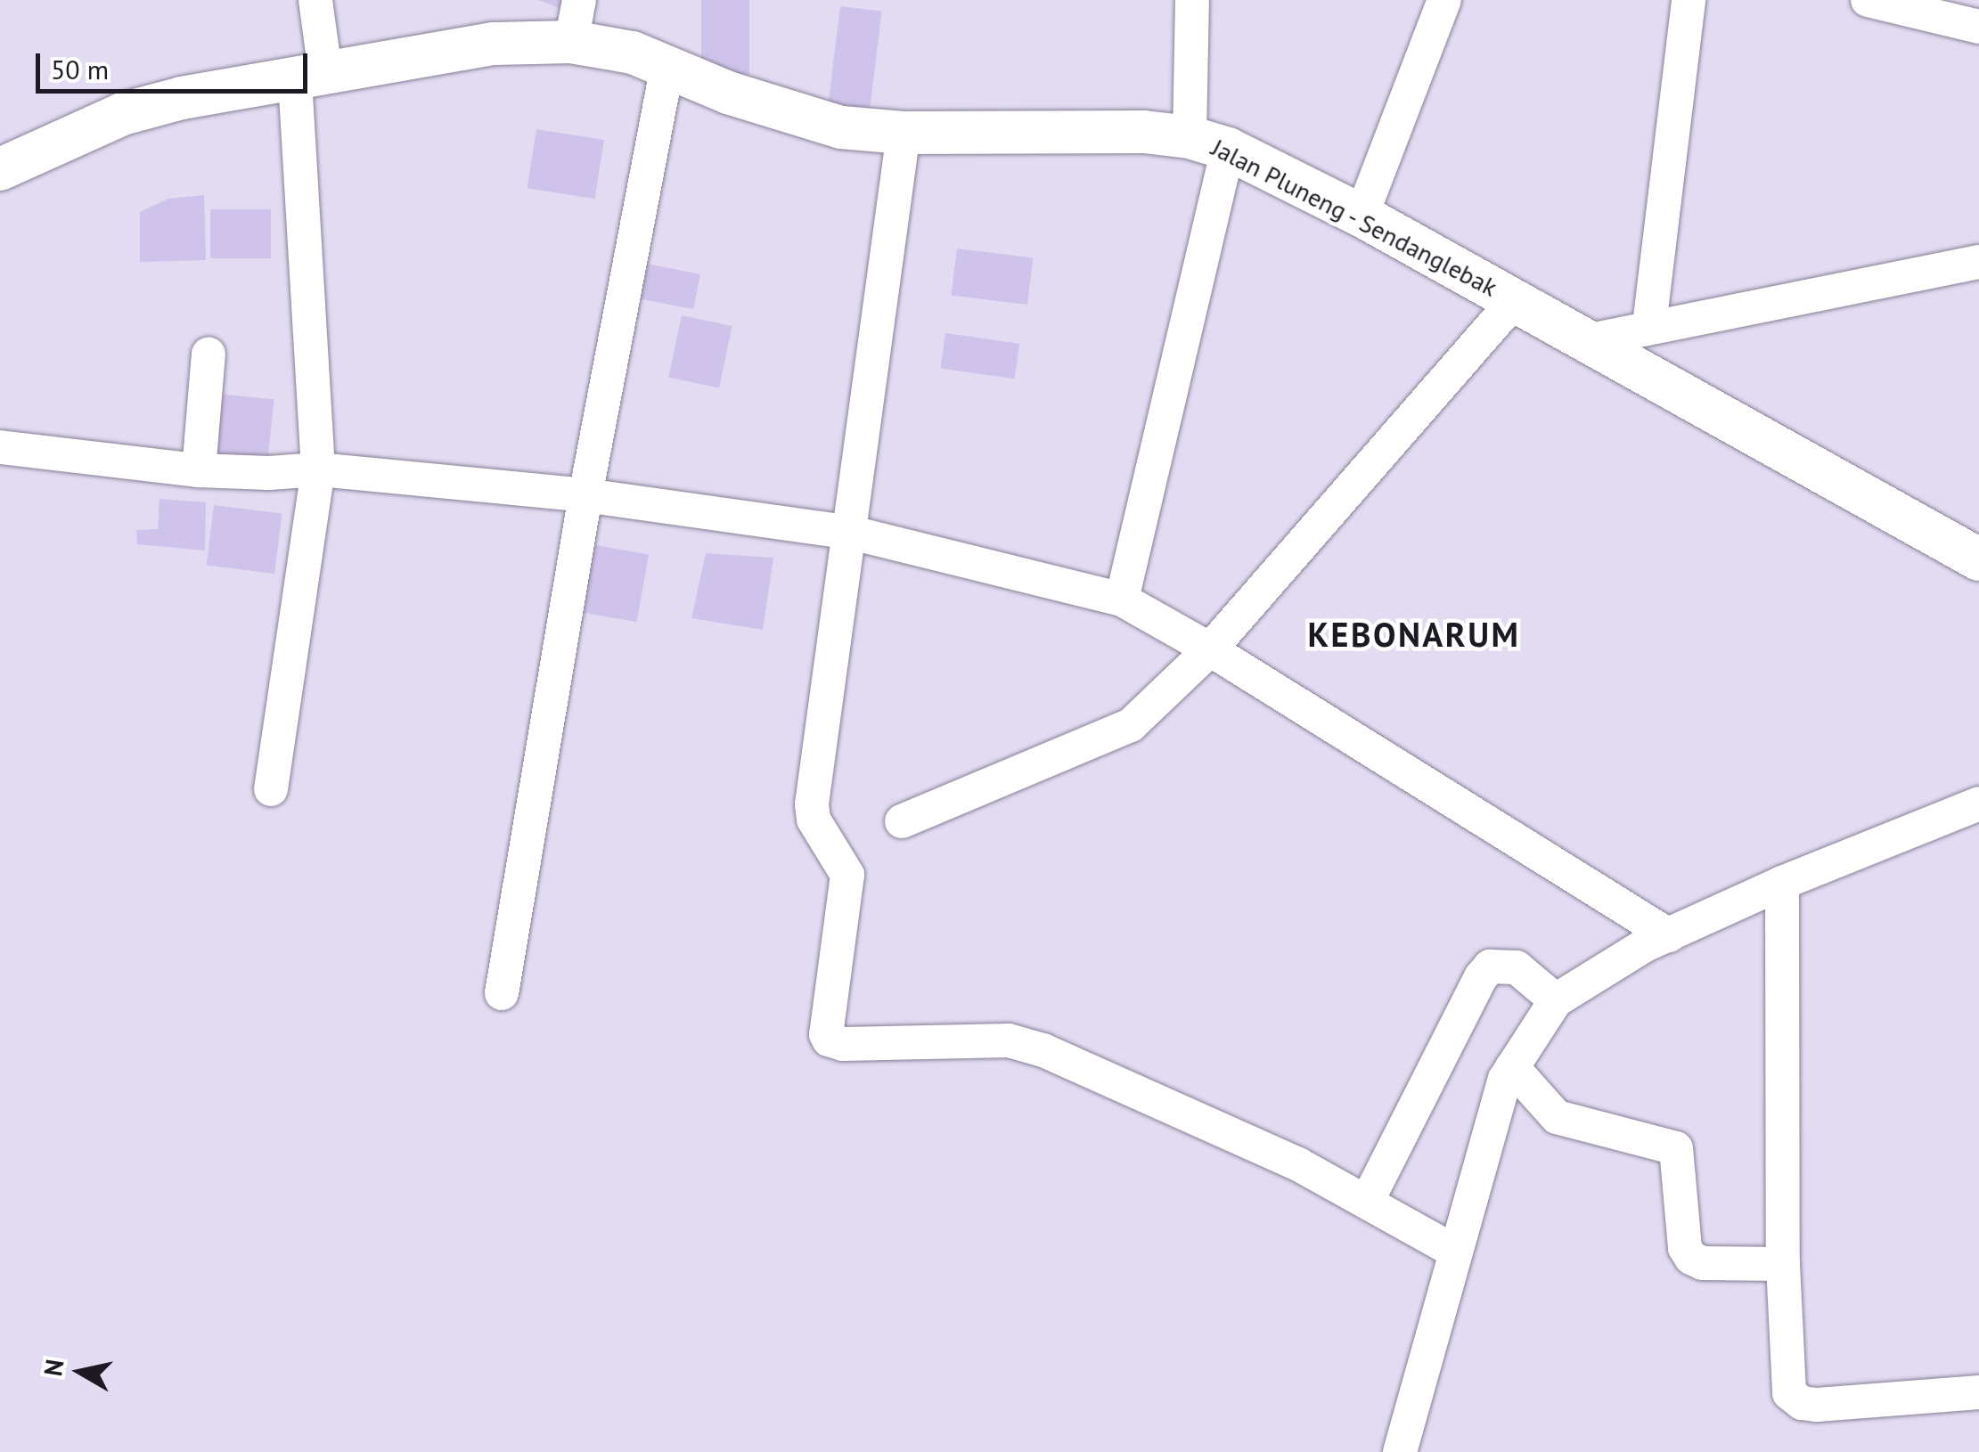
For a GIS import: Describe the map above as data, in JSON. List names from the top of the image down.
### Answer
{
  "streets": {
    "street": ["Jalan Pluneng - Sendanglebak"]
  },
  "districts": ["KEBONARUM"],
  "scale_bar": "50 m",
  "north": "left"
}
